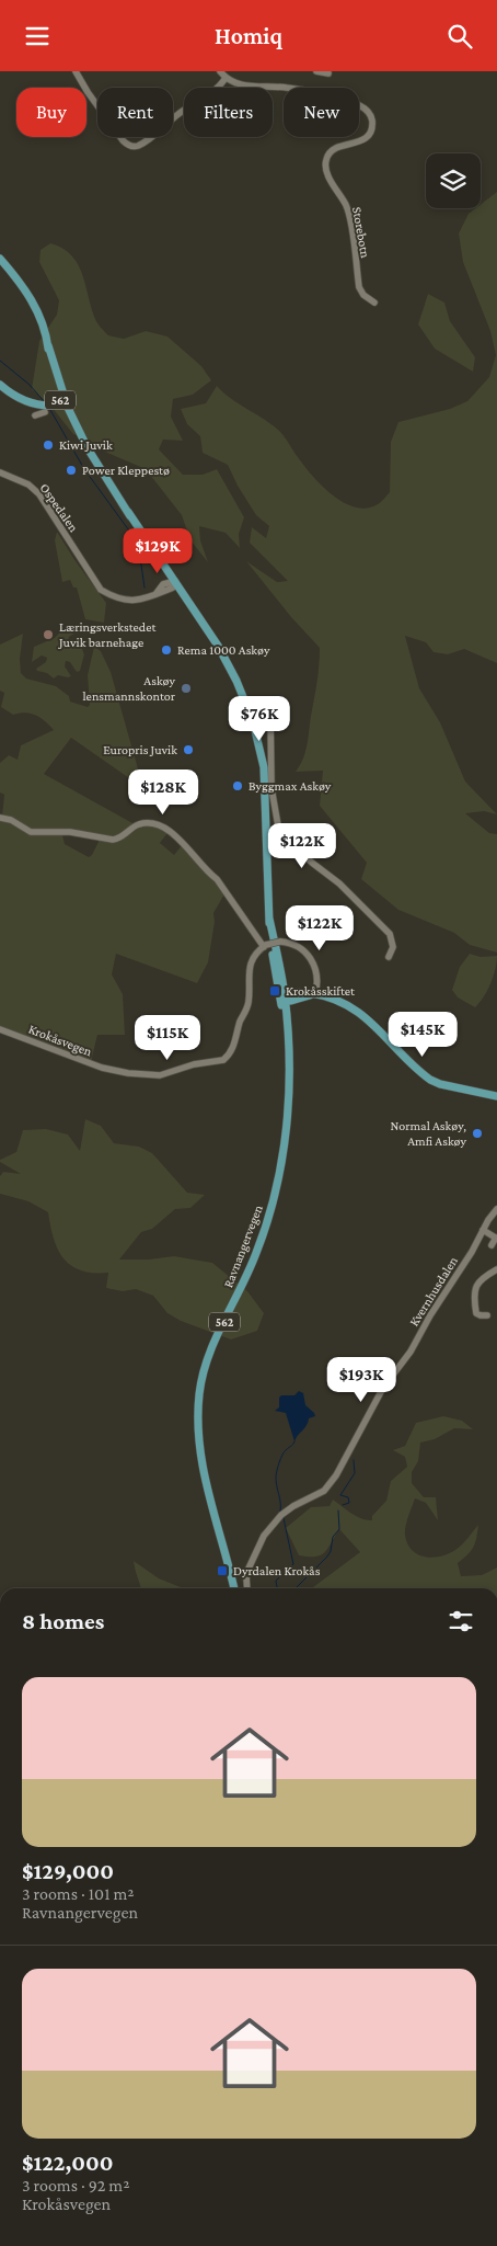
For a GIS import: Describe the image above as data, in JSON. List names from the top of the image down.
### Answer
{
  "streets": {
    "main road": ["562", "Ravnangervegen"],
    "street": [
      "Storebotn",
      "Ospedalen",
      "Krokåsvegen",
      "Kvernhusdalen"
    ]
  },
  "crossings": [
    ["Ospedalen", "Ravnangervegen"]
  ],
  "places": {
    "other": [
      "Kiwi Juvik",
      "Power Kleppestø",
      "Læringsverkstedet Juvik barnehage",
      "Rema 1000 Askøy",
      "Askøy lensmannskontor",
      "Europris Juvik",
      "Byggmax Askøy",
      "Normal Askøy, Amfi Askøy"
    ],
    "transit": ["Krokåsskiftet", "Dyrdalen Krokås"]
  },
  "page": {
    "header": "Homiq",
    "chip": [
      "Buy",
      "Rent",
      "Filters",
      "New"
    ],
    "price": [
      "$129K",
      "$76K",
      "$128K",
      "$122K",
      "$122K",
      "$145K",
      "$115K",
      "$193K"
    ],
    "heading": "8 homes",
    "list": [
      {
        "name": "$129,000",
        "note": "3 rooms · 101 m² · Ravnangervegen"
      },
      {
        "name": "$122,000",
        "note": "3 rooms · 92 m² · Krokåsvegen"
      }
    ]
  }
}
